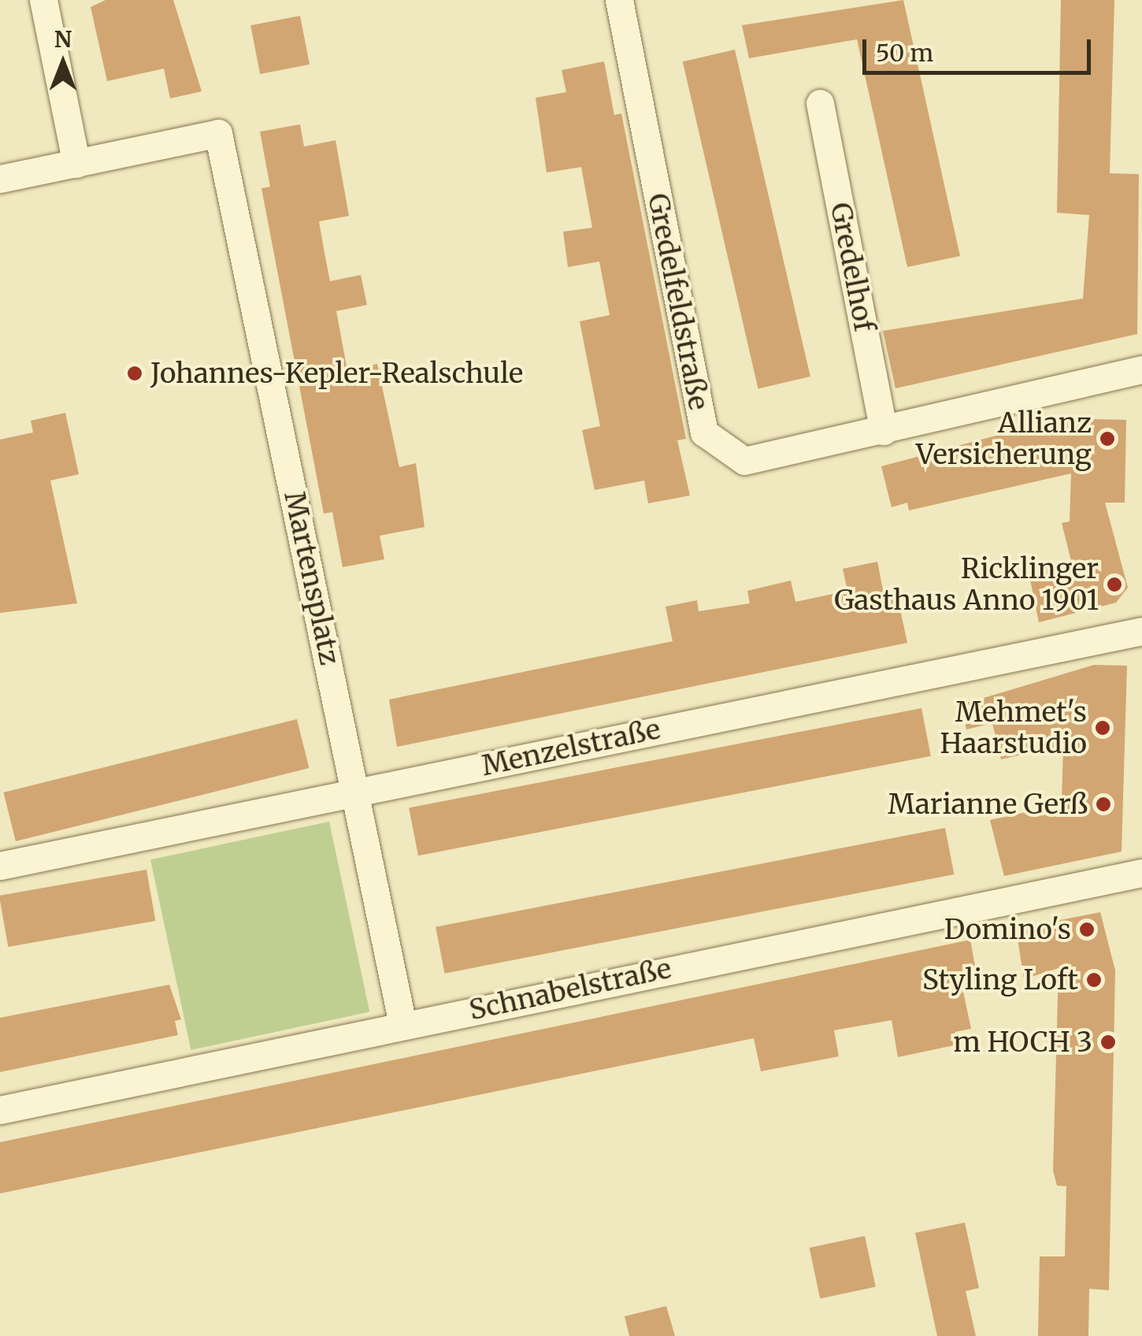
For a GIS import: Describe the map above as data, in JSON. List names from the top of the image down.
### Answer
{
  "streets": {
    "street": [
      "Gredelhof",
      "Gredelfeldstraße",
      "Martensplatz",
      "Menzelstraße",
      "Schnabelstraße"
    ]
  },
  "crossings": [
    ["Gredelhof", "Gredelfeldstraße"],
    ["Martensplatz", "Menzelstraße"],
    ["Martensplatz", "Schnabelstraße"]
  ],
  "places": [
    "Johannes-Kepler-Realschule",
    "Allianz Versicherung",
    "Ricklinger Gasthaus Anno 1901",
    "Mehmet's Haarstudio",
    "Marianne Gerß",
    "Domino's",
    "Styling Loft",
    "m HOCH 3"
  ],
  "scale_bar": "50 m",
  "north": "top"
}
